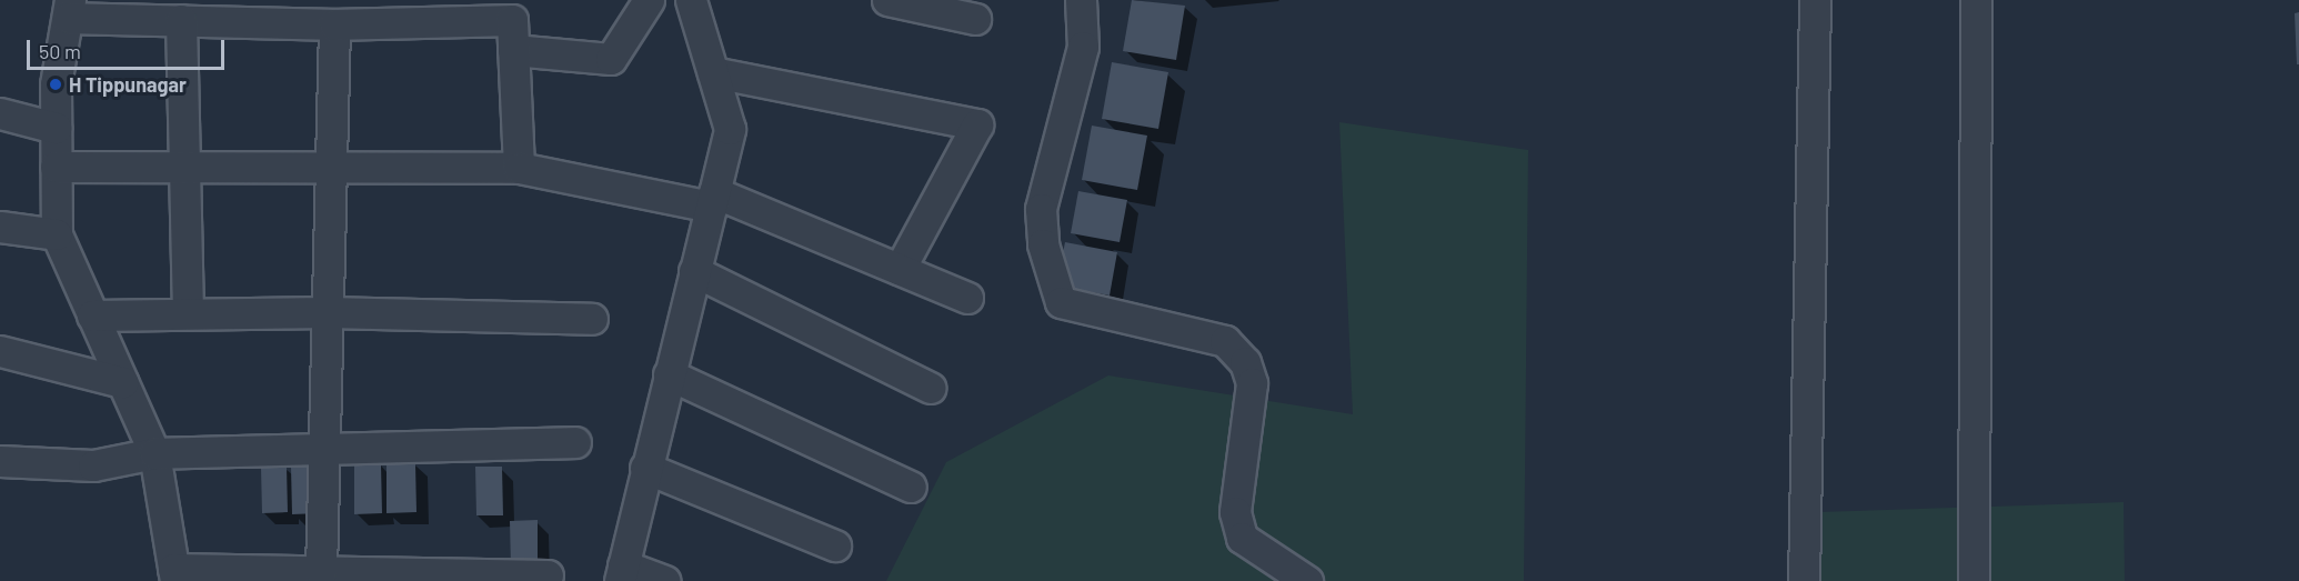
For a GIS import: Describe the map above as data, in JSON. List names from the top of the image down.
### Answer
{
  "places": ["H Tippunagar"],
  "scale_bar": "50 m"
}
